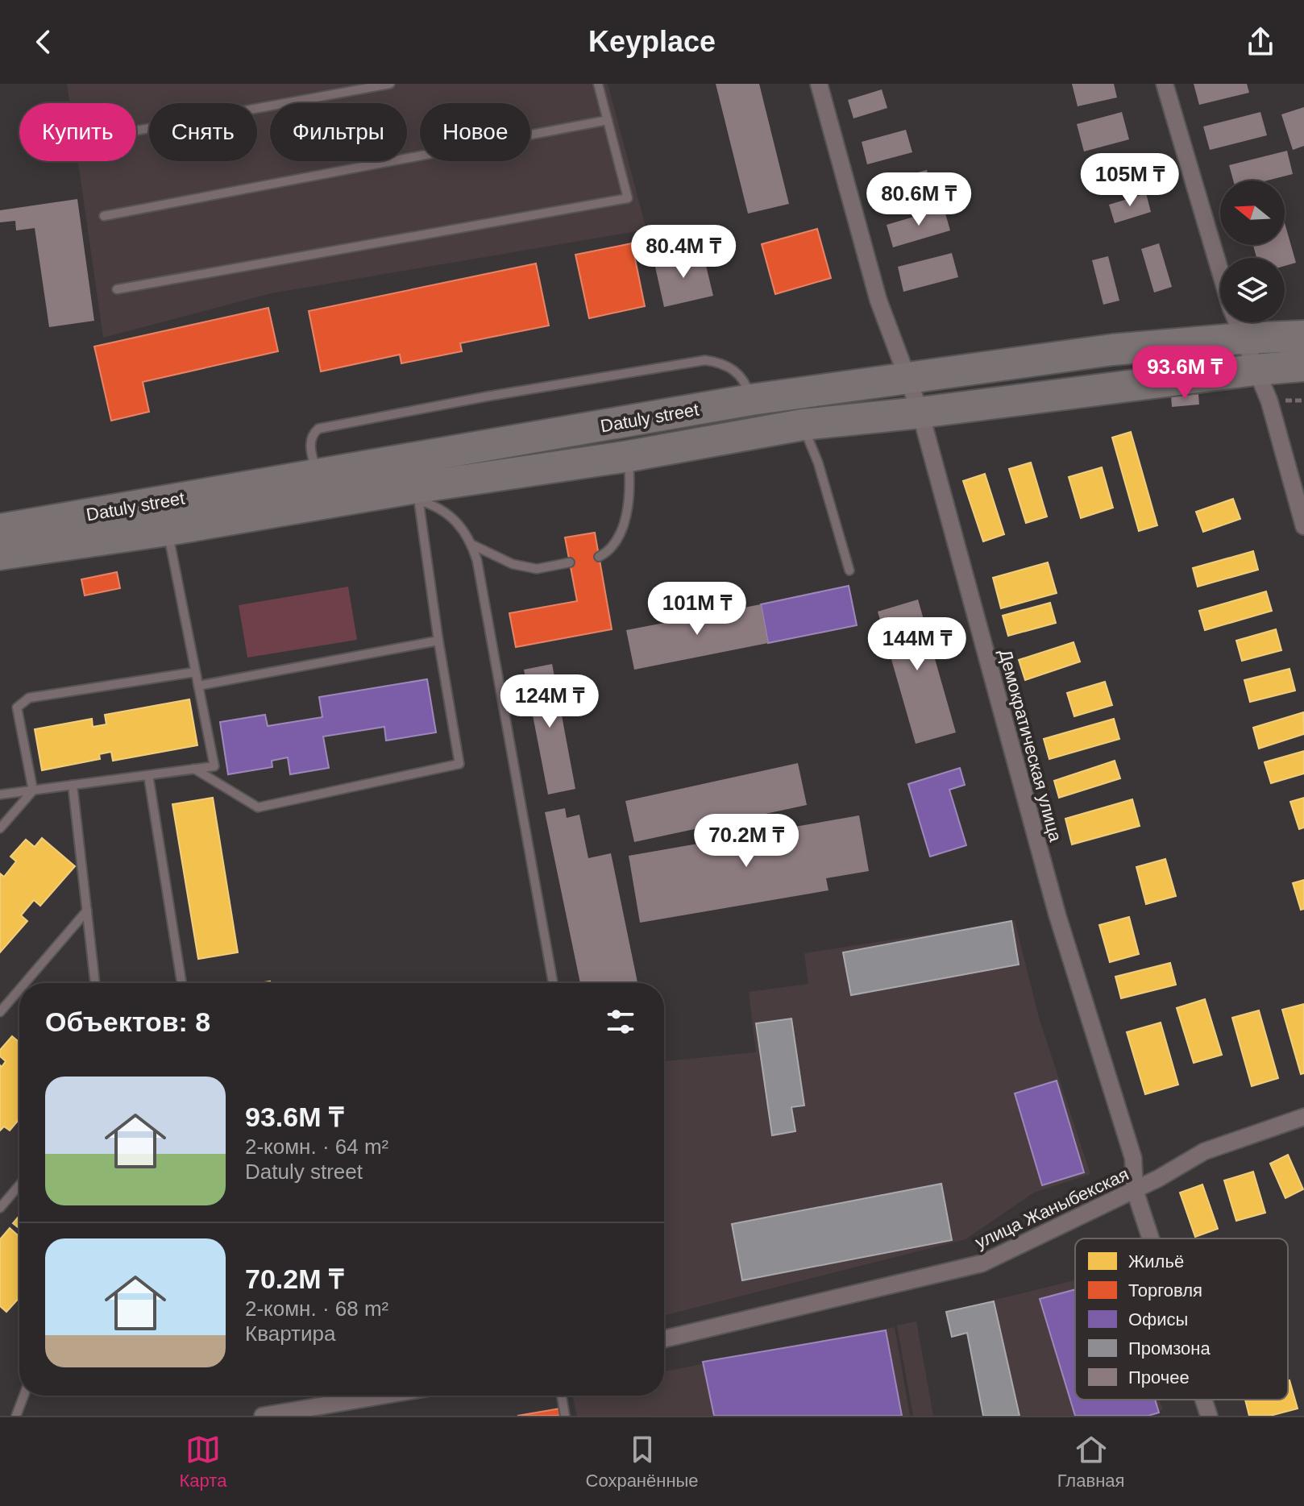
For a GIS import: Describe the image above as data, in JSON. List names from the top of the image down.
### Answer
{
  "streets": {
    "highway": ["Datuly street"],
    "street": ["Демократическая улица", "улица Жаныбекская"]
  },
  "crossings": [
    ["Datuly street", "Демократическая улица"],
    ["Демократическая улица", "улица Жаныбекская"]
  ],
  "legend": [
    "Жильё",
    "Торговля",
    "Офисы",
    "Промзона",
    "Прочее"
  ],
  "north": "left",
  "page": {
    "header": "Keyplace",
    "chip": [
      "Купить",
      "Снять",
      "Фильтры",
      "Новое"
    ],
    "price": [
      "105M ₸",
      "80.6M ₸",
      "80.4M ₸",
      "93.6M ₸",
      "101M ₸",
      "144M ₸",
      "124M ₸",
      "70.2M ₸"
    ],
    "heading": "Объектов: 8",
    "list": [
      {
        "name": "93.6M ₸",
        "note": "2-комн. · 64 m² · Datuly street"
      },
      {
        "name": "70.2M ₸",
        "note": "2-комн. · 68 m² · Квартира"
      }
    ],
    "tabs": ["Карта", "Сохранённые", "Главная"]
  }
}
